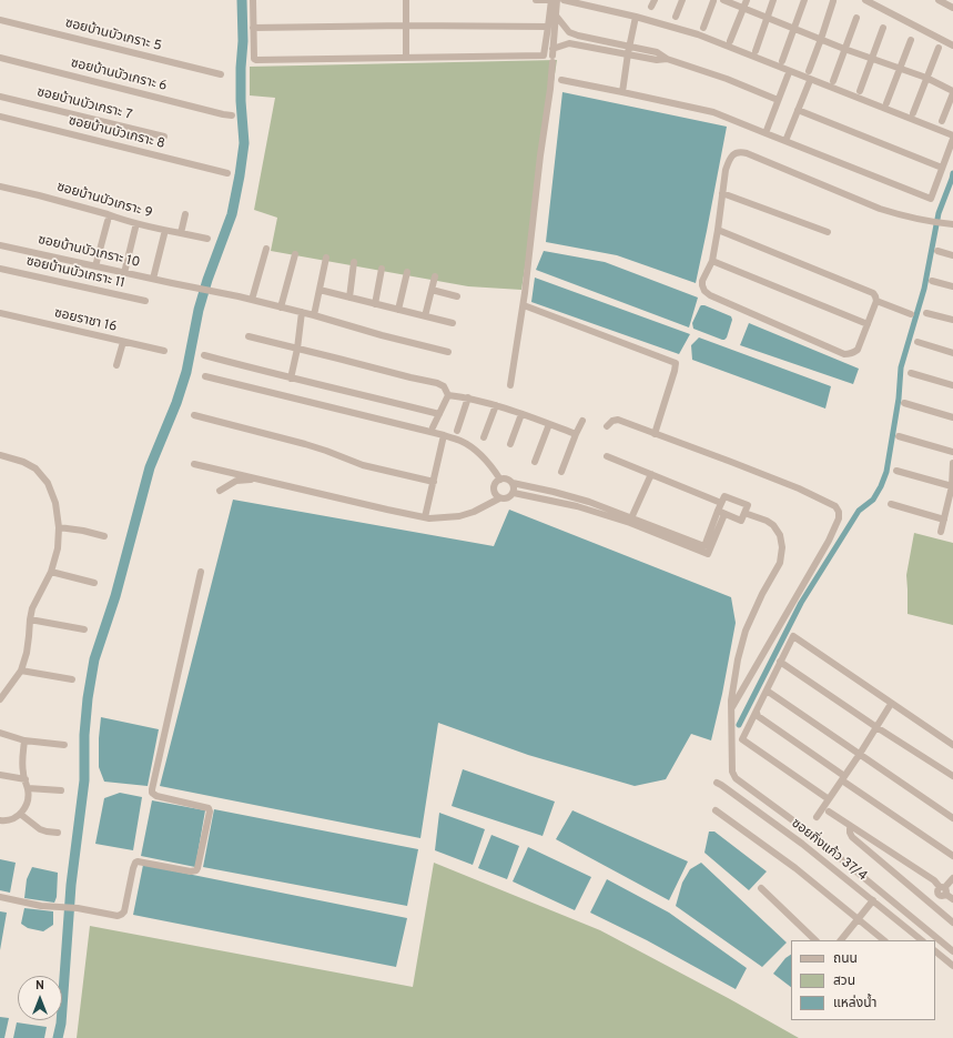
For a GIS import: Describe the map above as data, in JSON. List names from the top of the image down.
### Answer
{
  "streets": {
    "street": [
      "ซอยบ้านบัวเกราะ 5",
      "ซอยบ้านบัวเกราะ 6",
      "ซอยบ้านบัวเกราะ 7",
      "ซอยบ้านบัวเกราะ 8",
      "ซอยบ้านบัวเกราะ 9",
      "ซอยบ้านบัวเกราะ 10",
      "ซอยบ้านบัวเกราะ 11",
      "ซอยราชา 16",
      "ซอยกิ่งแก้ว 37/4"
    ]
  },
  "legend": ["ถนน", "สวน", "แหล่งน้ำ"],
  "north": "top"
}
